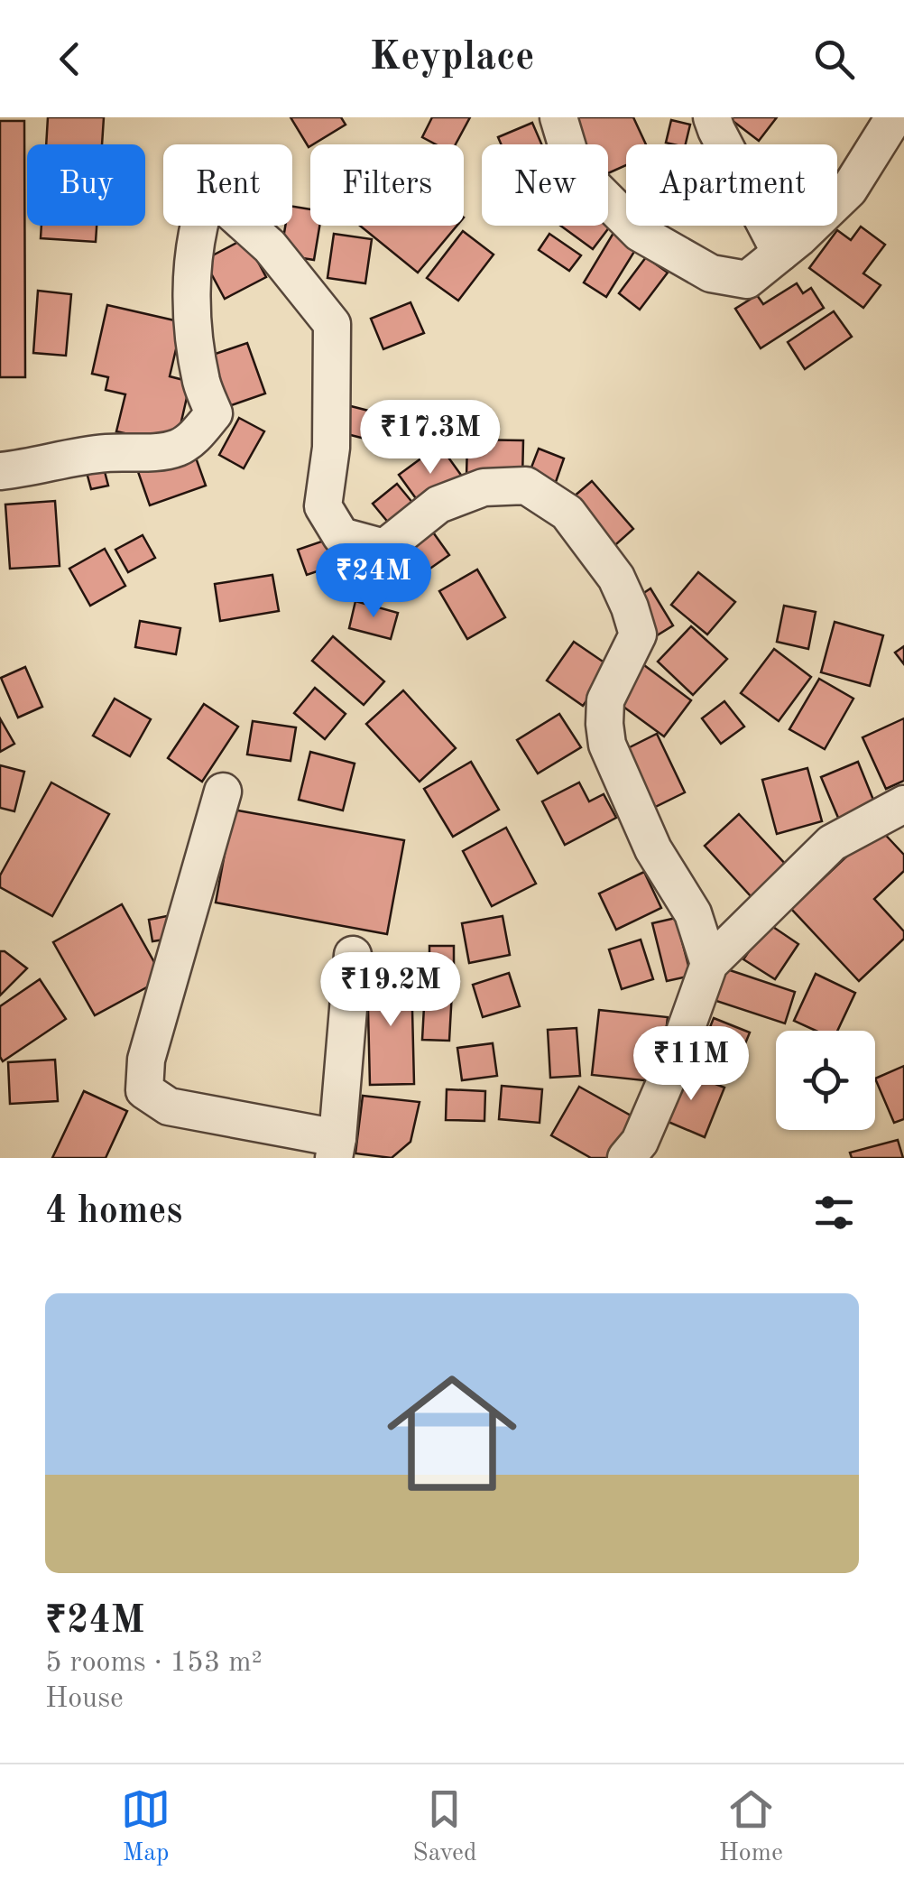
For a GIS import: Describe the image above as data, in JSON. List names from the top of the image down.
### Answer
{
  "page": {
    "header": "Keyplace",
    "chip": [
      "Buy",
      "Rent",
      "Filters",
      "New",
      "Apartment"
    ],
    "price": [
      "₹17.3M",
      "₹24M",
      "₹19.2M",
      "₹11M"
    ],
    "heading": "4 homes",
    "list": [
      {
        "name": "₹24M",
        "note": "5 rooms · 153 m² · House"
      }
    ],
    "tabs": ["Map", "Saved", "Home"]
  }
}
